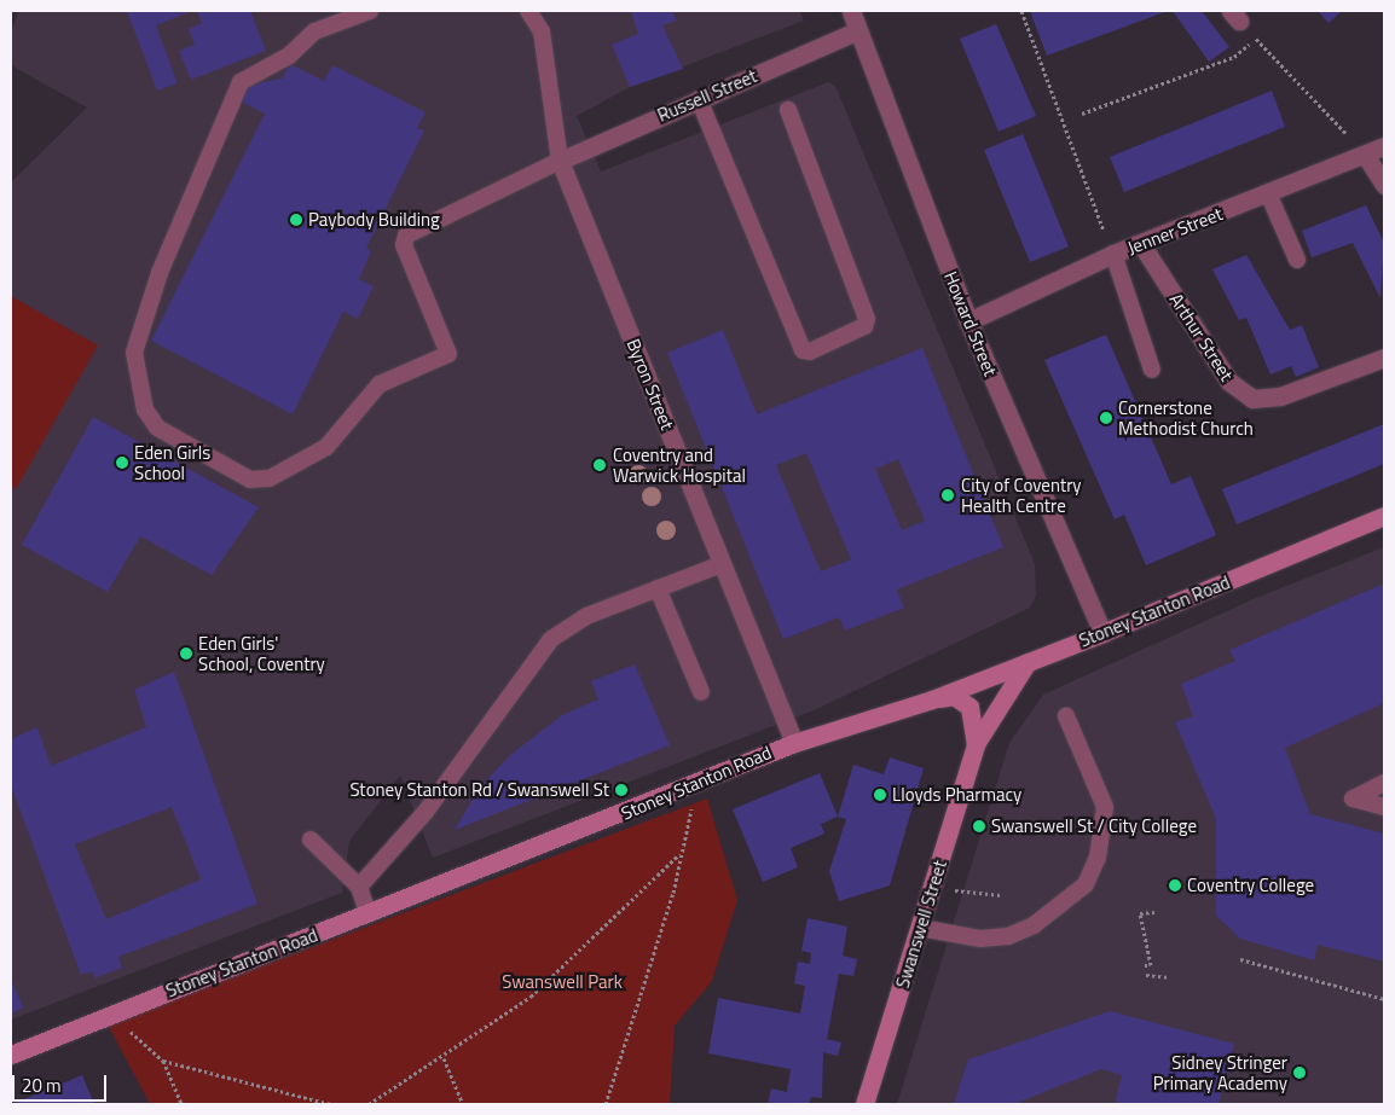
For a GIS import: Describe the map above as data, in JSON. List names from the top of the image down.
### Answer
{
  "streets": {
    "main road": ["Stoney Stanton Road", "Swanswell Street"],
    "street": [
      "Russell Street",
      "Jenner Street",
      "Howard Street",
      "Arthur Street",
      "Byron Street"
    ]
  },
  "crossings": [
    ["Russell Street", "Howard Street"],
    ["Russell Street", "Byron Street"],
    ["Jenner Street", "Howard Street"],
    ["Jenner Street", "Arthur Street"],
    ["Howard Street", "Stoney Stanton Road"],
    ["Byron Street", "Stoney Stanton Road"],
    ["Stoney Stanton Road", "Swanswell Street"]
  ],
  "parks": ["Swanswell Park"],
  "places": [
    "Paybody Building",
    "Cornerstone Methodist Church",
    "Eden Girls School",
    "Coventry and Warwick Hospital",
    "City of Coventry Health Centre",
    "Eden Girls' School, Coventry",
    "Stoney Stanton Rd / Swanswell St",
    "Lloyds Pharmacy",
    "Swanswell St / City College",
    "Coventry College",
    "Sidney Stringer Primary Academy"
  ],
  "scale_bar": "20 m"
}
